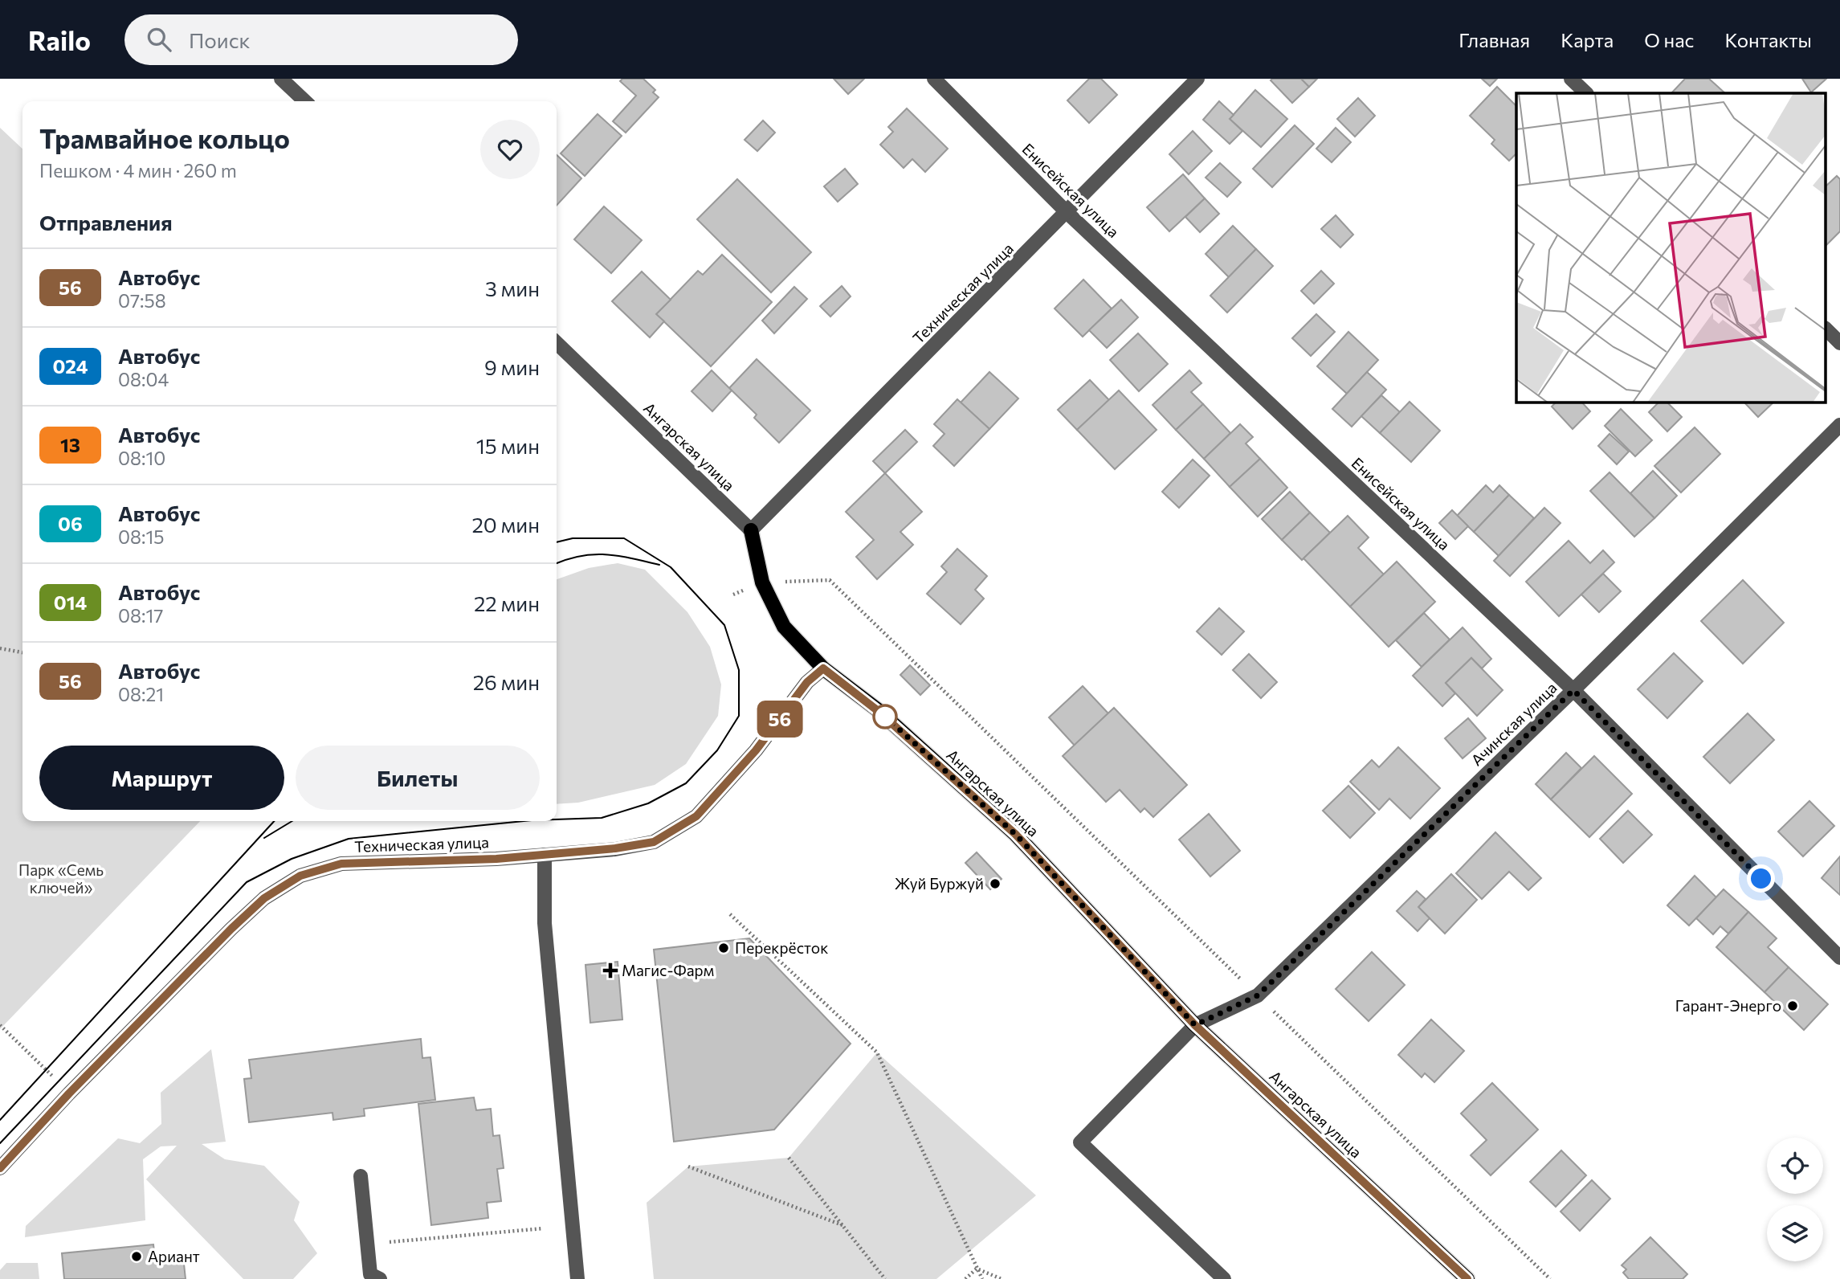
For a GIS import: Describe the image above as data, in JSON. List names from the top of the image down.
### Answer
{
  "streets": {
    "main road": ["Ангарская улица"],
    "street": ["Енисейская улица", "Техническая улица", "Ачинская улица"]
  },
  "crossings": [
    ["Енисейская улица", "Техническая улица"],
    ["Енисейская улица", "Ачинская улица"],
    ["Техническая улица", "Ангарская улица"],
    ["Ангарская улица", "Ачинская улица"]
  ],
  "parks": ["Парк «Семь ключей»"],
  "places": {
    "other": [
      "Жуй Буржуй",
      "Перекрёсток",
      "Гарант-Энерго",
      "Ариант"
    ],
    "health": ["Магис-Фарм"]
  },
  "lines": ["bus line 56"],
  "page": {
    "header": "Railo",
    "search": "Поиск",
    "nav": [
      "Главная",
      "Карта",
      "О нас",
      "Контакты"
    ],
    "on_map": "56",
    "heading": [
      ["Трамвайное кольцо", "Пешком · 4 мин · 260 m"],
      "Отправления"
    ],
    "list": [
      {
        "mark": "56",
        "name": "Автобус",
        "note": "07:58",
        "value": "3 мин"
      },
      {
        "mark": "024",
        "name": "Автобус",
        "note": "08:04",
        "value": "9 мин"
      },
      {
        "mark": "13",
        "name": "Автобус",
        "note": "08:10",
        "value": "15 мин"
      },
      {
        "mark": "06",
        "name": "Автобус",
        "note": "08:15",
        "value": "20 мин"
      },
      {
        "mark": "014",
        "name": "Автобус",
        "note": "08:17",
        "value": "22 мин"
      },
      {
        "mark": "56",
        "name": "Автобус",
        "note": "08:21",
        "value": "26 мин"
      }
    ],
    "buttons": ["Маршрут", "Билеты"]
  }
}
